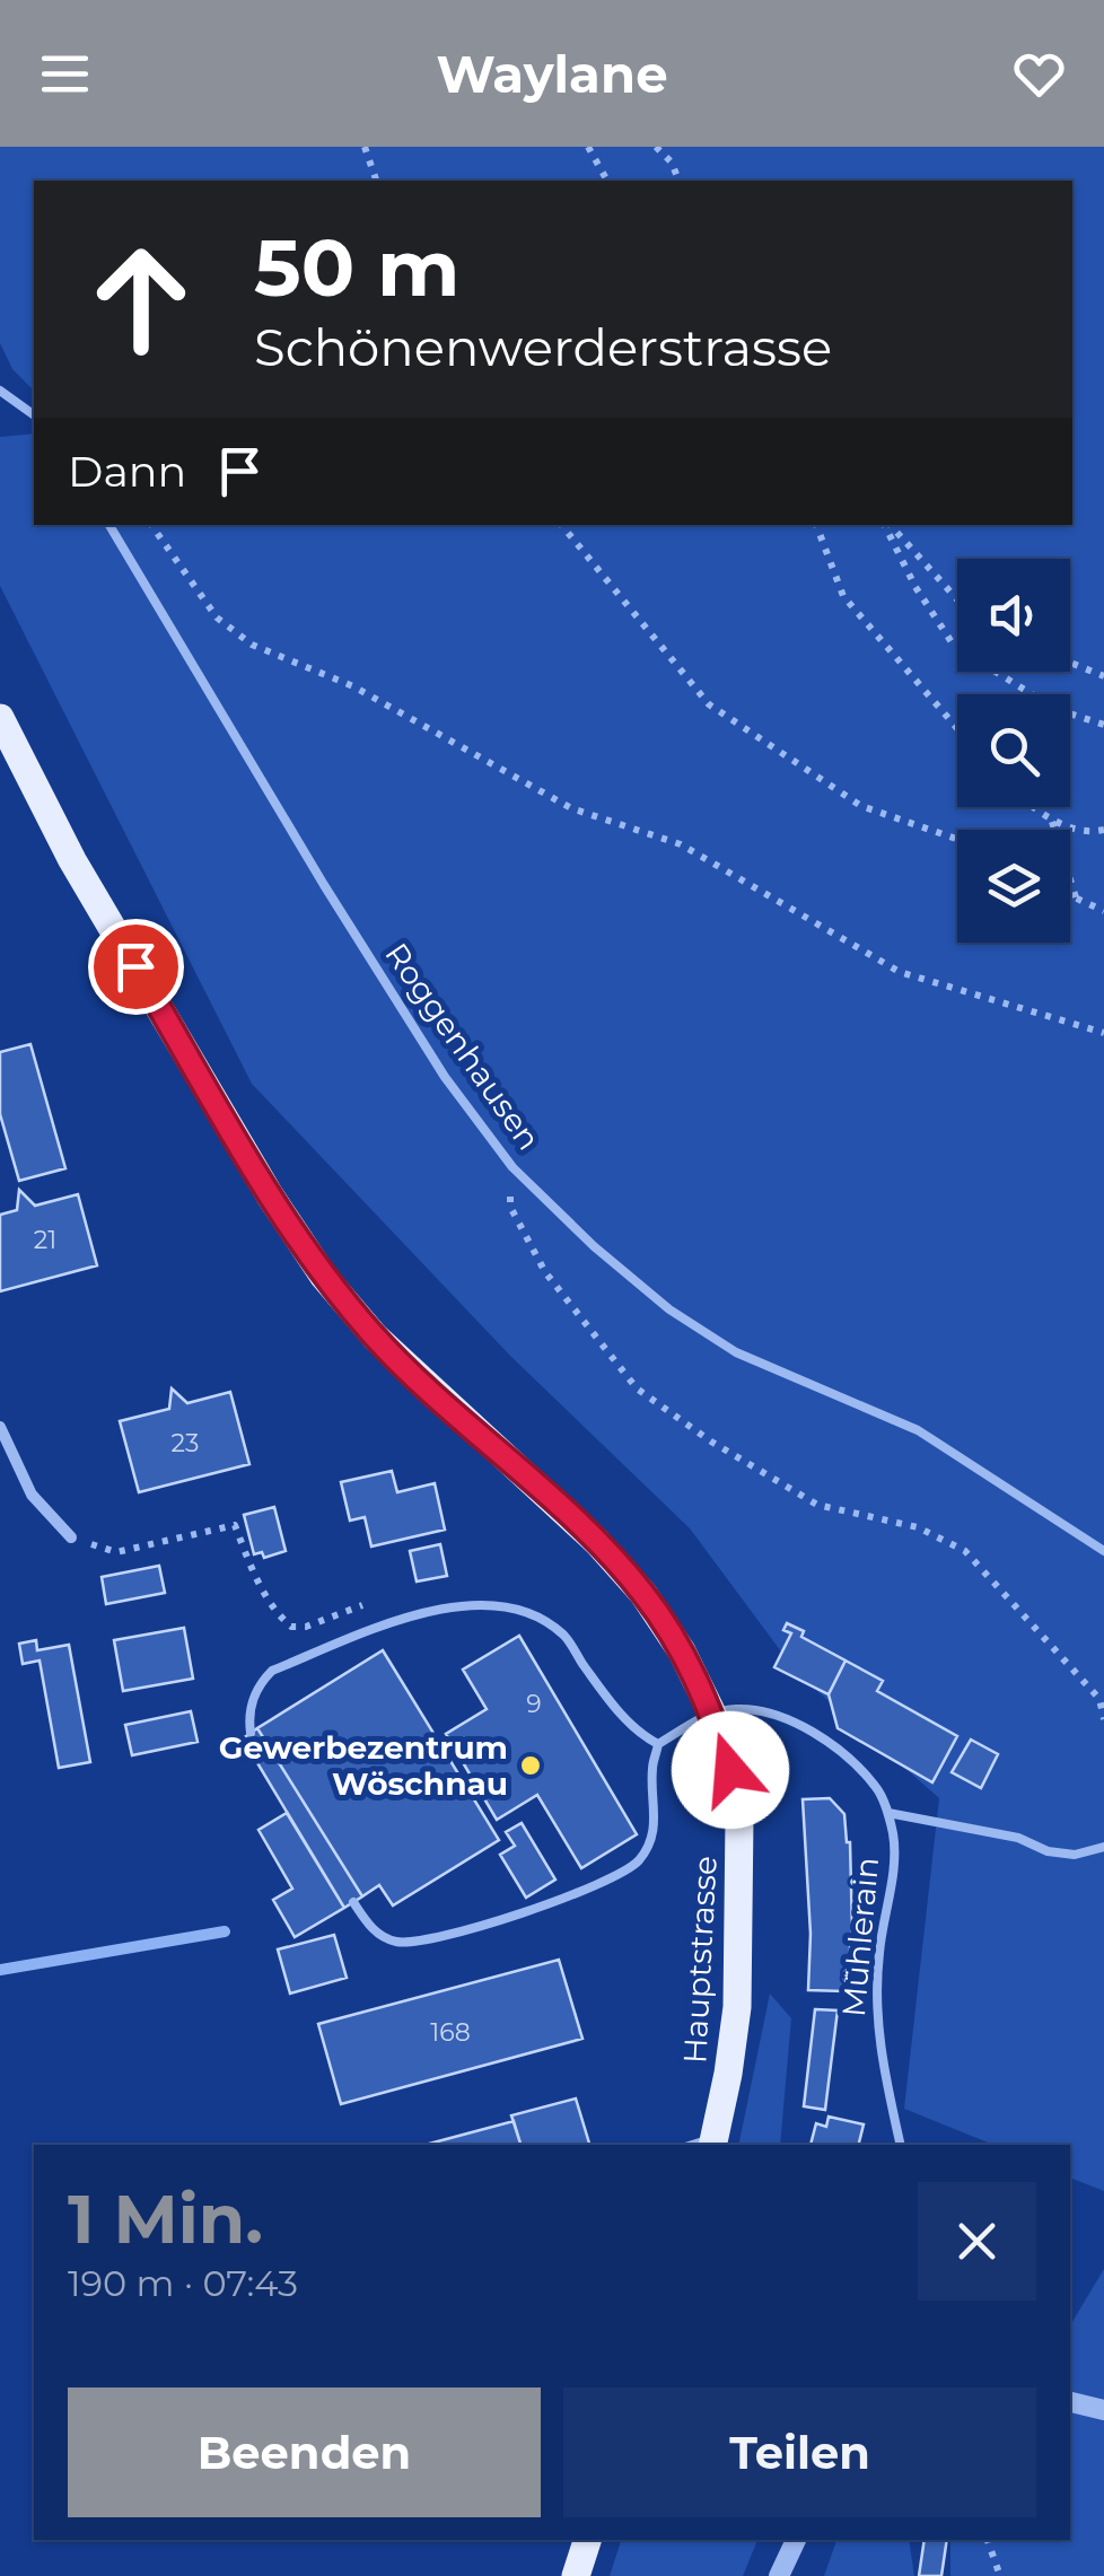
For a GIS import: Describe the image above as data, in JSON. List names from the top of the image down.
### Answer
{
  "streets": {
    "main road": ["Hauptstrasse"],
    "lane": ["Roggenhausen", "Mühlerain"]
  },
  "crossings": [
    ["Mühlerain", "Hauptstrasse"]
  ],
  "places": ["Gewerbezentrum Wöschnau"],
  "house_numbers": [
    "21",
    "23",
    "9",
    "168"
  ],
  "page": {
    "header": "Waylane",
    "turn": ["50 m", "Schönenwerderstrasse"],
    "then": "Dann",
    "heading": ["1 Min.", "190 m · 07:43"],
    "buttons": ["Beenden", "Teilen"]
  }
}
